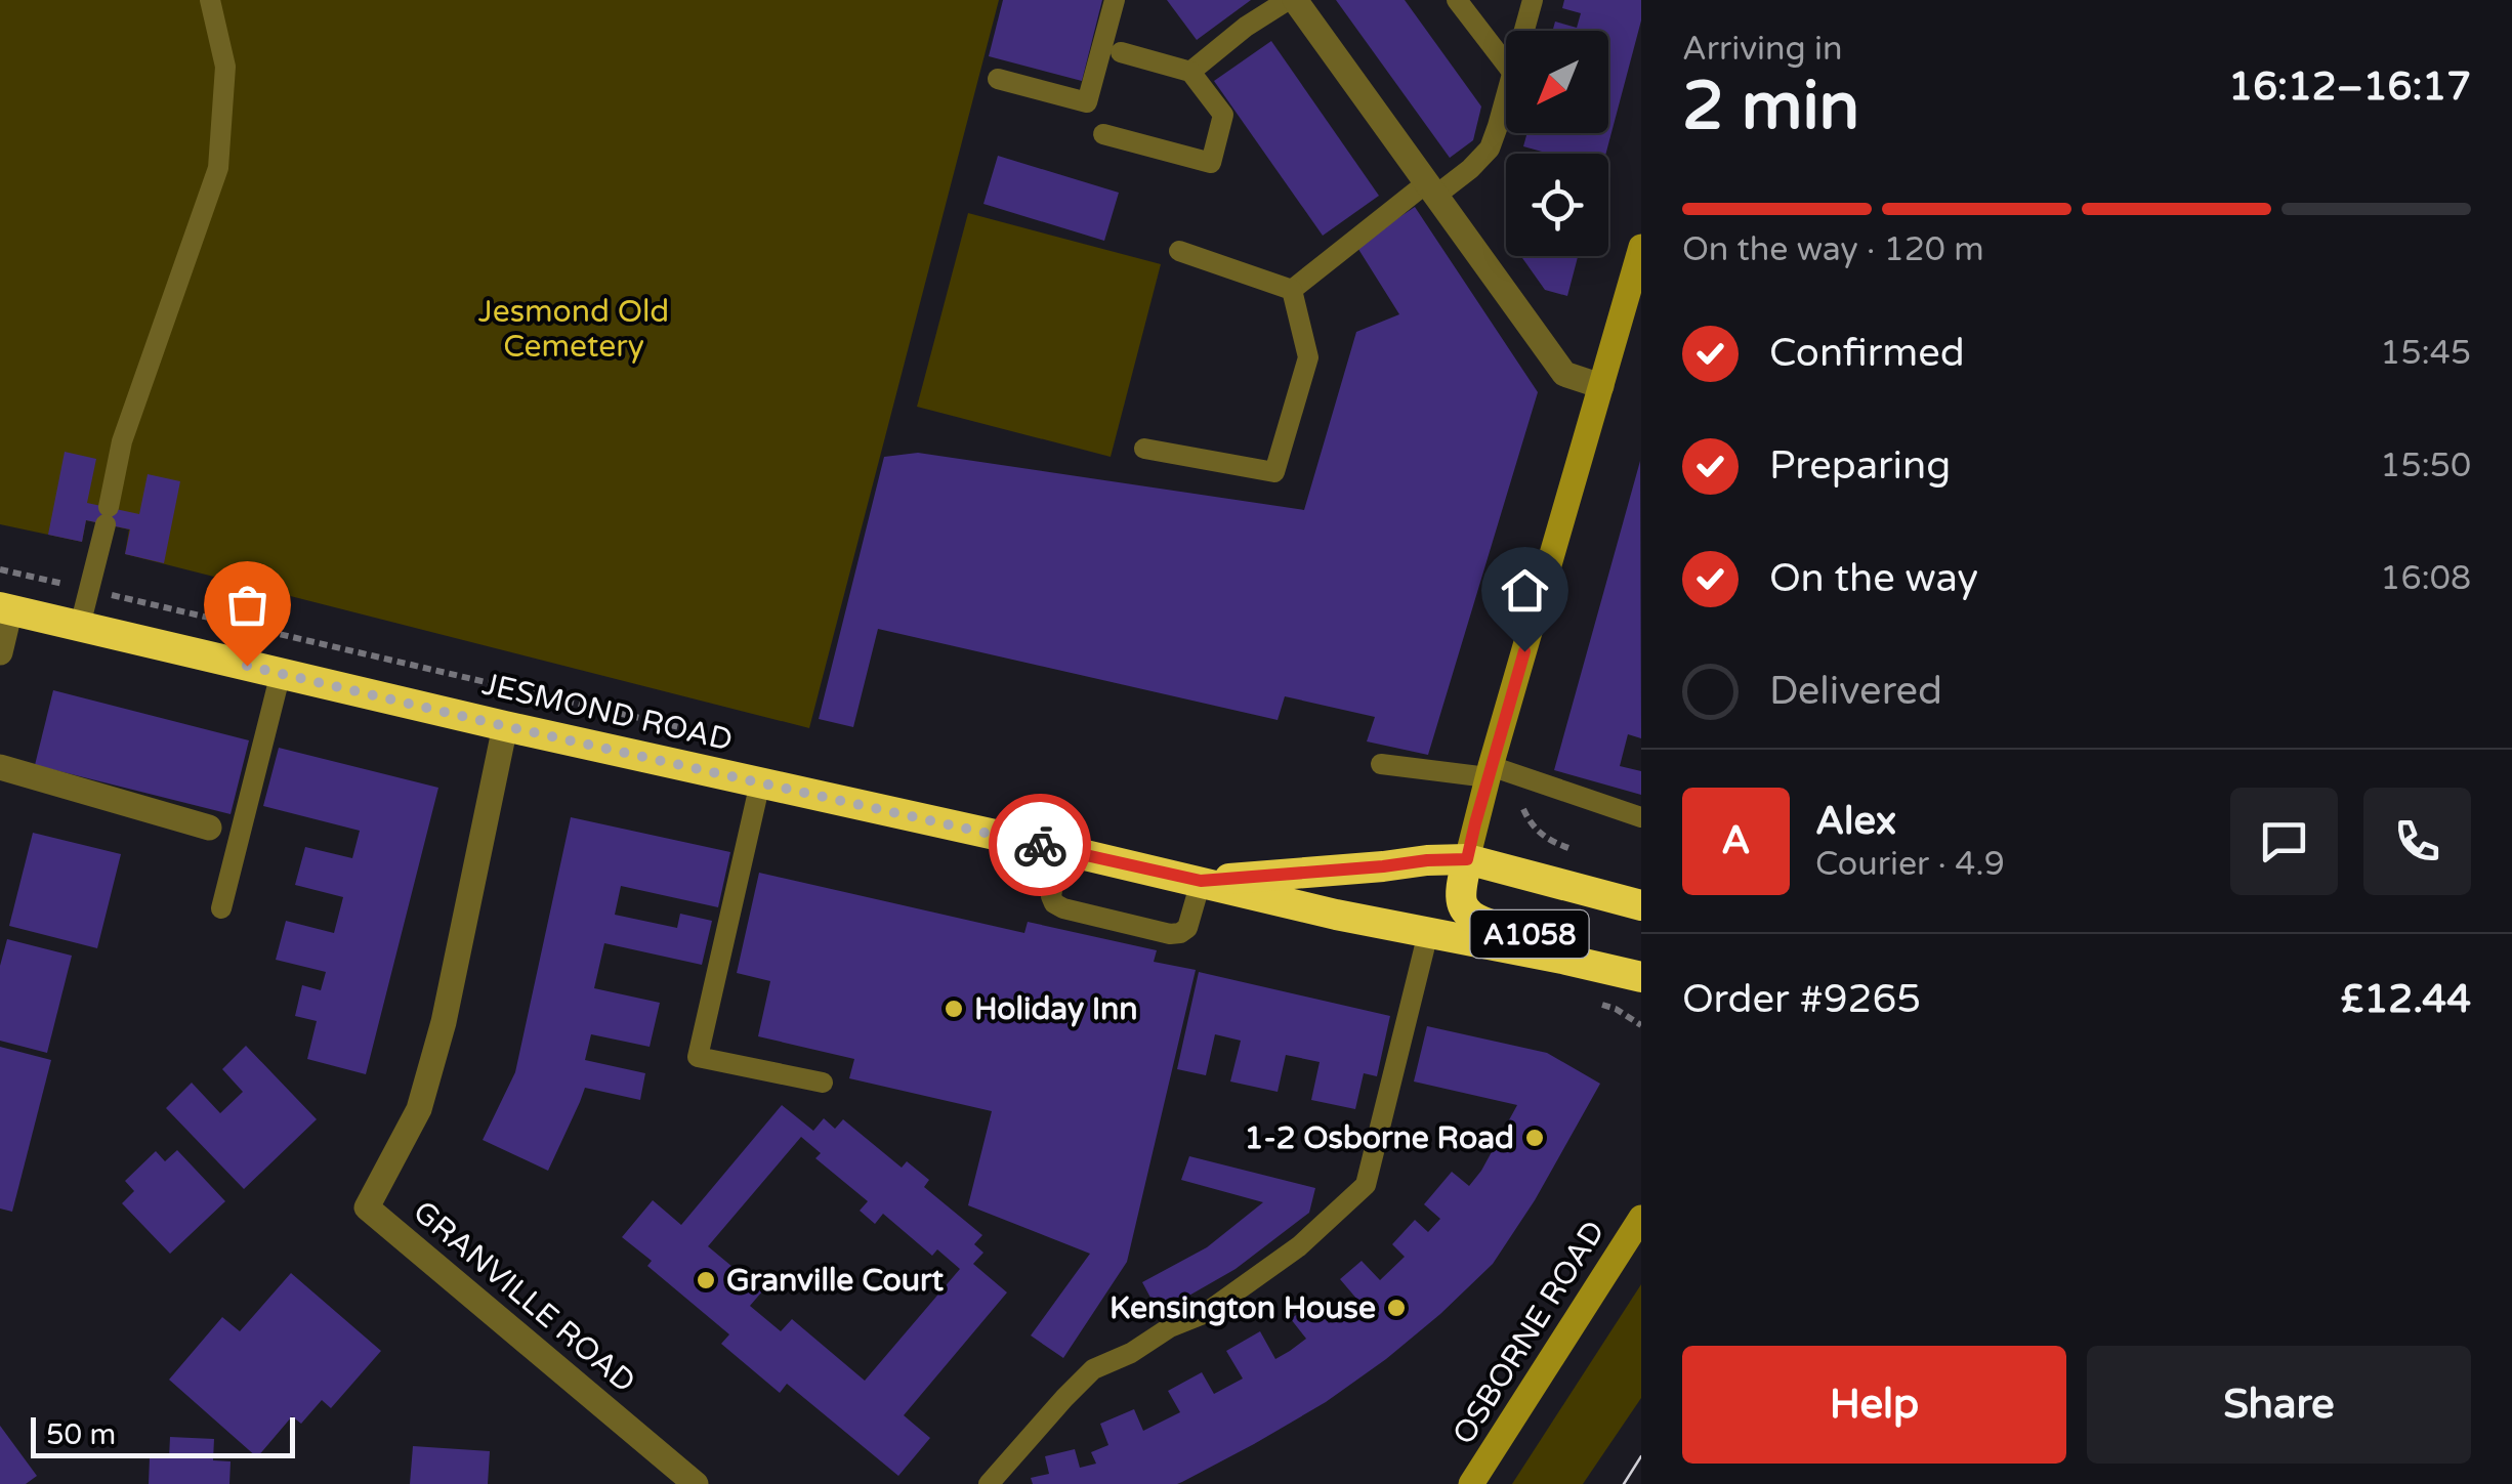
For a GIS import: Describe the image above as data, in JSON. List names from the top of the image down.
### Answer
{
  "streets": {
    "highway": ["JESMOND ROAD", "A1058"],
    "main road": ["OSBORNE ROAD"],
    "street": ["GRANVILLE ROAD"]
  },
  "crossings": [
    ["JESMOND ROAD", "A1058"],
    ["JESMOND ROAD", "GRANVILLE ROAD"]
  ],
  "parks": ["Jesmond Old Cemetery"],
  "places": [
    "Holiday Inn",
    "1-2 Osborne Road",
    "Granville Court",
    "Kensington House"
  ],
  "scale_bar": "50 m",
  "north": "bottom left",
  "page": {
    "heading": ["2 min", "Arriving in", "16:12–16:17"],
    "panel": [
      "Alex",
      "Courier · 4.9",
      "Order #9265",
      "£12.44"
    ],
    "bar": "On the way · 120 m",
    "list": [
      ["Confirmed", "15:45"],
      ["Preparing", "15:50"],
      ["On the way", "16:08"],
      "Delivered"
    ],
    "round": "A",
    "buttons": ["Help", "Share"],
    "scale": "50 m"
  }
}
